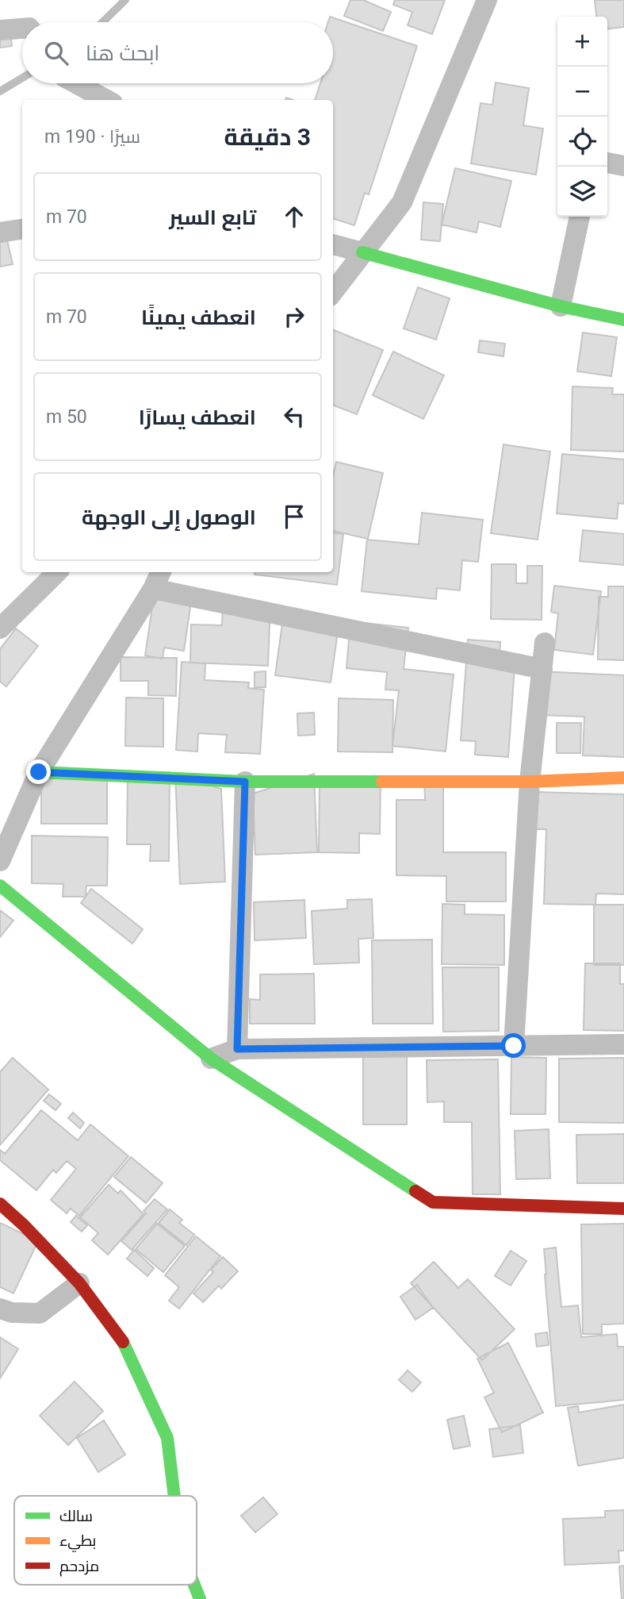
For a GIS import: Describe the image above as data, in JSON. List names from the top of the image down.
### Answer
{
  "legend": ["سالك", "بطيء", "مزدحم"],
  "page": {
    "map_buttons": ["+", "−"],
    "search": "ابحث هنا",
    "heading": ["3 دقيقة", "سيرًا · 190 m"],
    "list": [
      ["تابع السير", "70 m"],
      ["انعطف يمينًا", "70 m"],
      ["انعطف يسارًا", "50 m"],
      "الوصول إلى الوجهة"
    ]
  }
}
